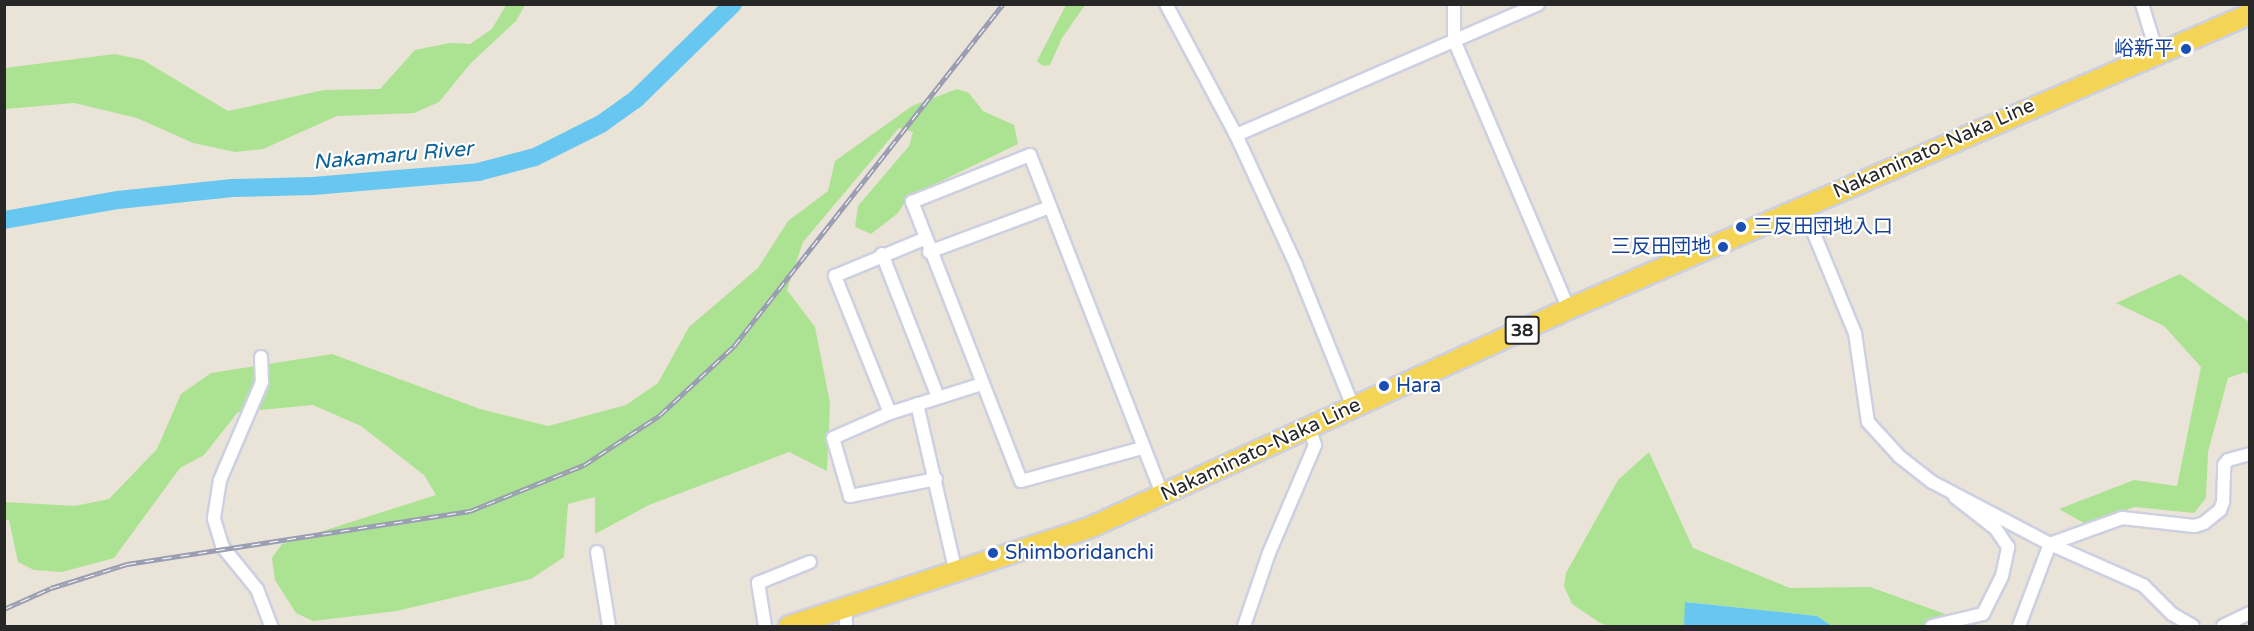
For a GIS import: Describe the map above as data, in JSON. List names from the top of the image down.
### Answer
{
  "streets": {
    "main road": ["Nakaminato-Naka Line", "38"]
  },
  "water": ["Nakamaru River"],
  "places": [
    "峪新平",
    "三反田団地入口",
    "三反田団地",
    "Hara",
    "Shimboridanchi"
  ]
}
